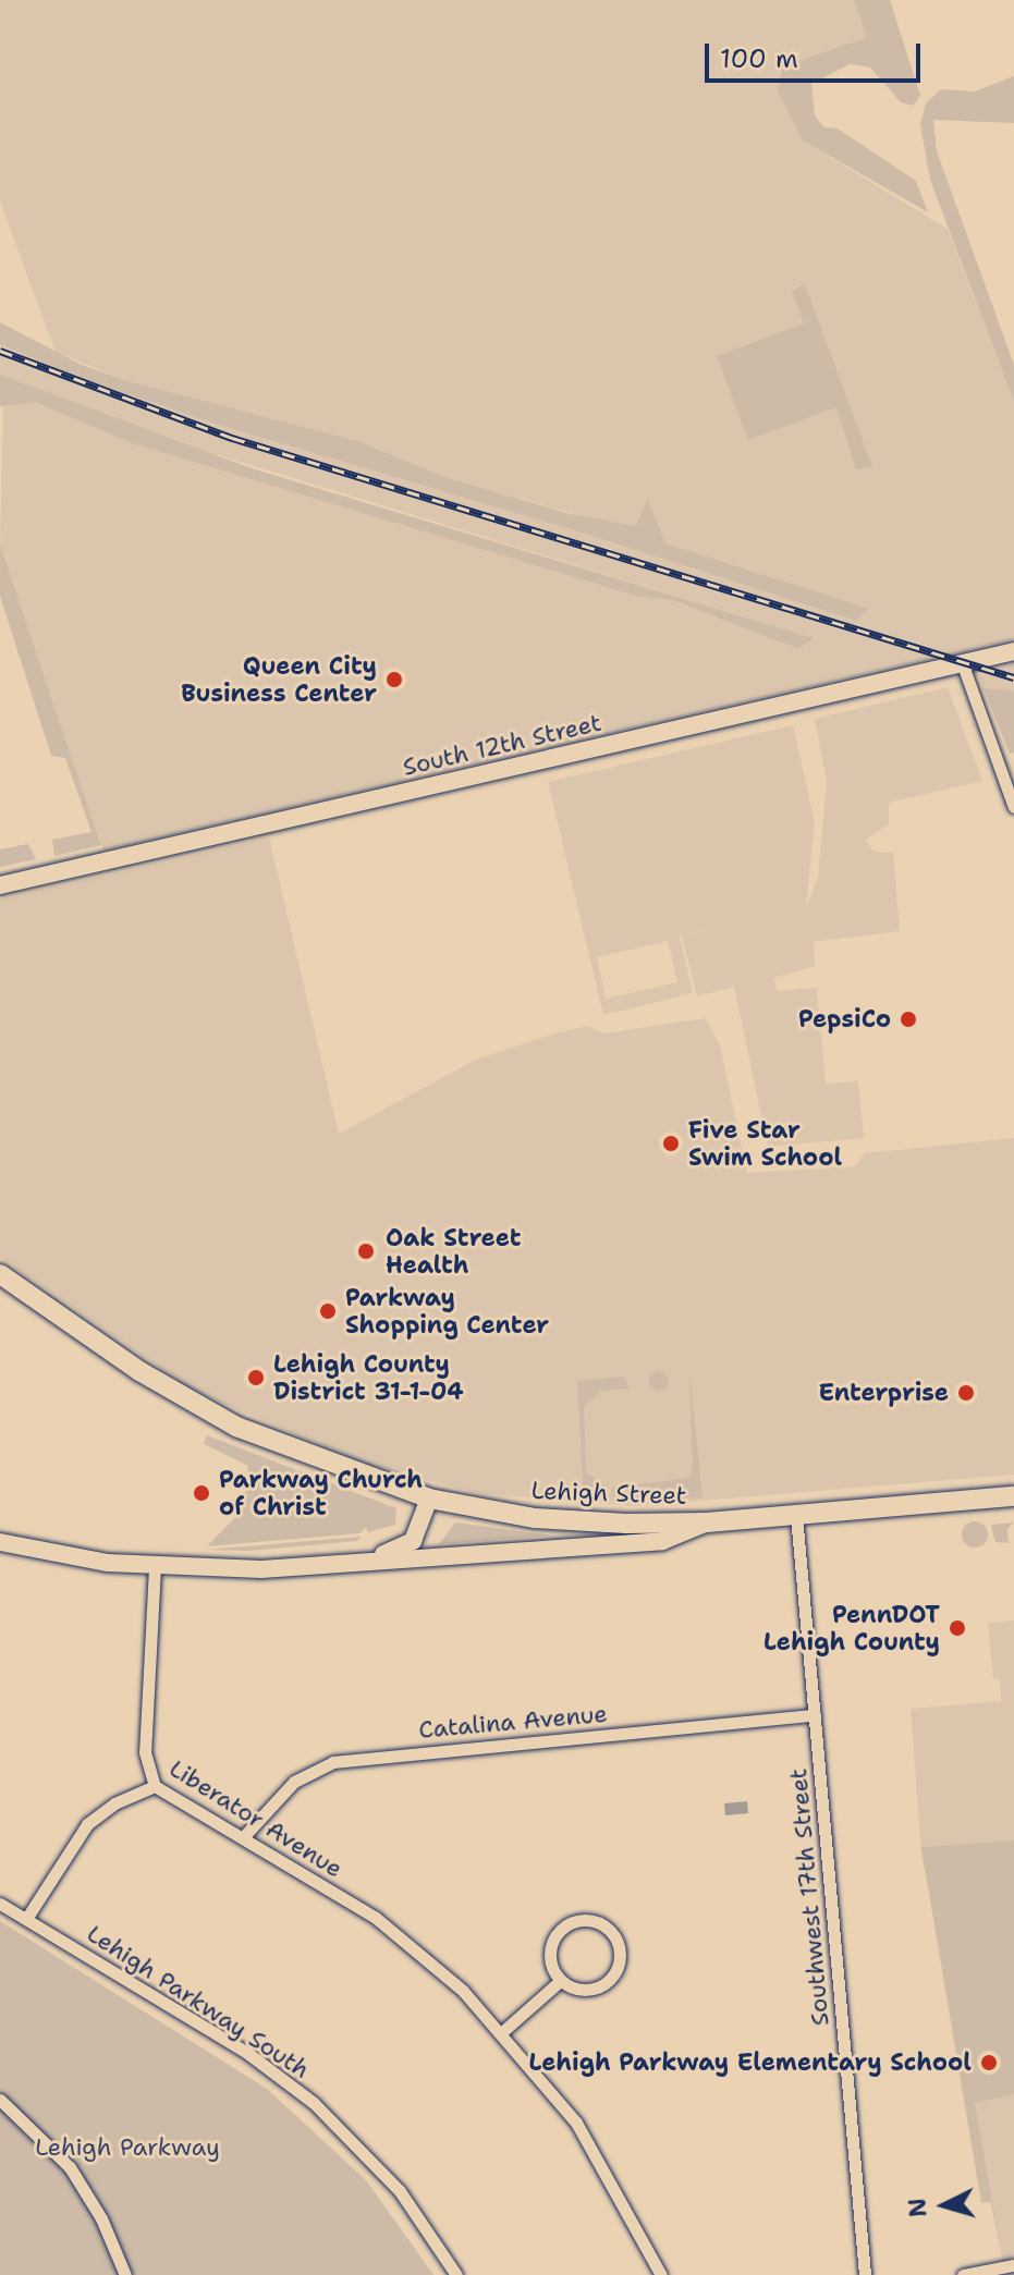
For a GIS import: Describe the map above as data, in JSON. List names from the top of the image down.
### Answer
{
  "streets": {
    "main road": ["Lehigh Street"],
    "street": [
      "South 12th Street",
      "Catalina Avenue",
      "Liberator Avenue",
      "Southwest 17th Street",
      "Lehigh Parkway South"
    ]
  },
  "crossings": [
    ["Lehigh Street", "Southwest 17th Street"],
    ["Catalina Avenue", "Liberator Avenue"],
    ["Catalina Avenue", "Southwest 17th Street"]
  ],
  "parks": ["Lehigh Parkway"],
  "places": [
    "Queen City Business Center",
    "PepsiCo",
    "Five Star Swim School",
    "Oak Street Health",
    "Parkway Shopping Center",
    "Lehigh County District 31-1-04",
    "Enterprise",
    "Parkway Church of Christ",
    "PennDOT Lehigh County",
    "Lehigh Parkway Elementary School"
  ],
  "scale_bar": "100 m",
  "north": "left"
}
